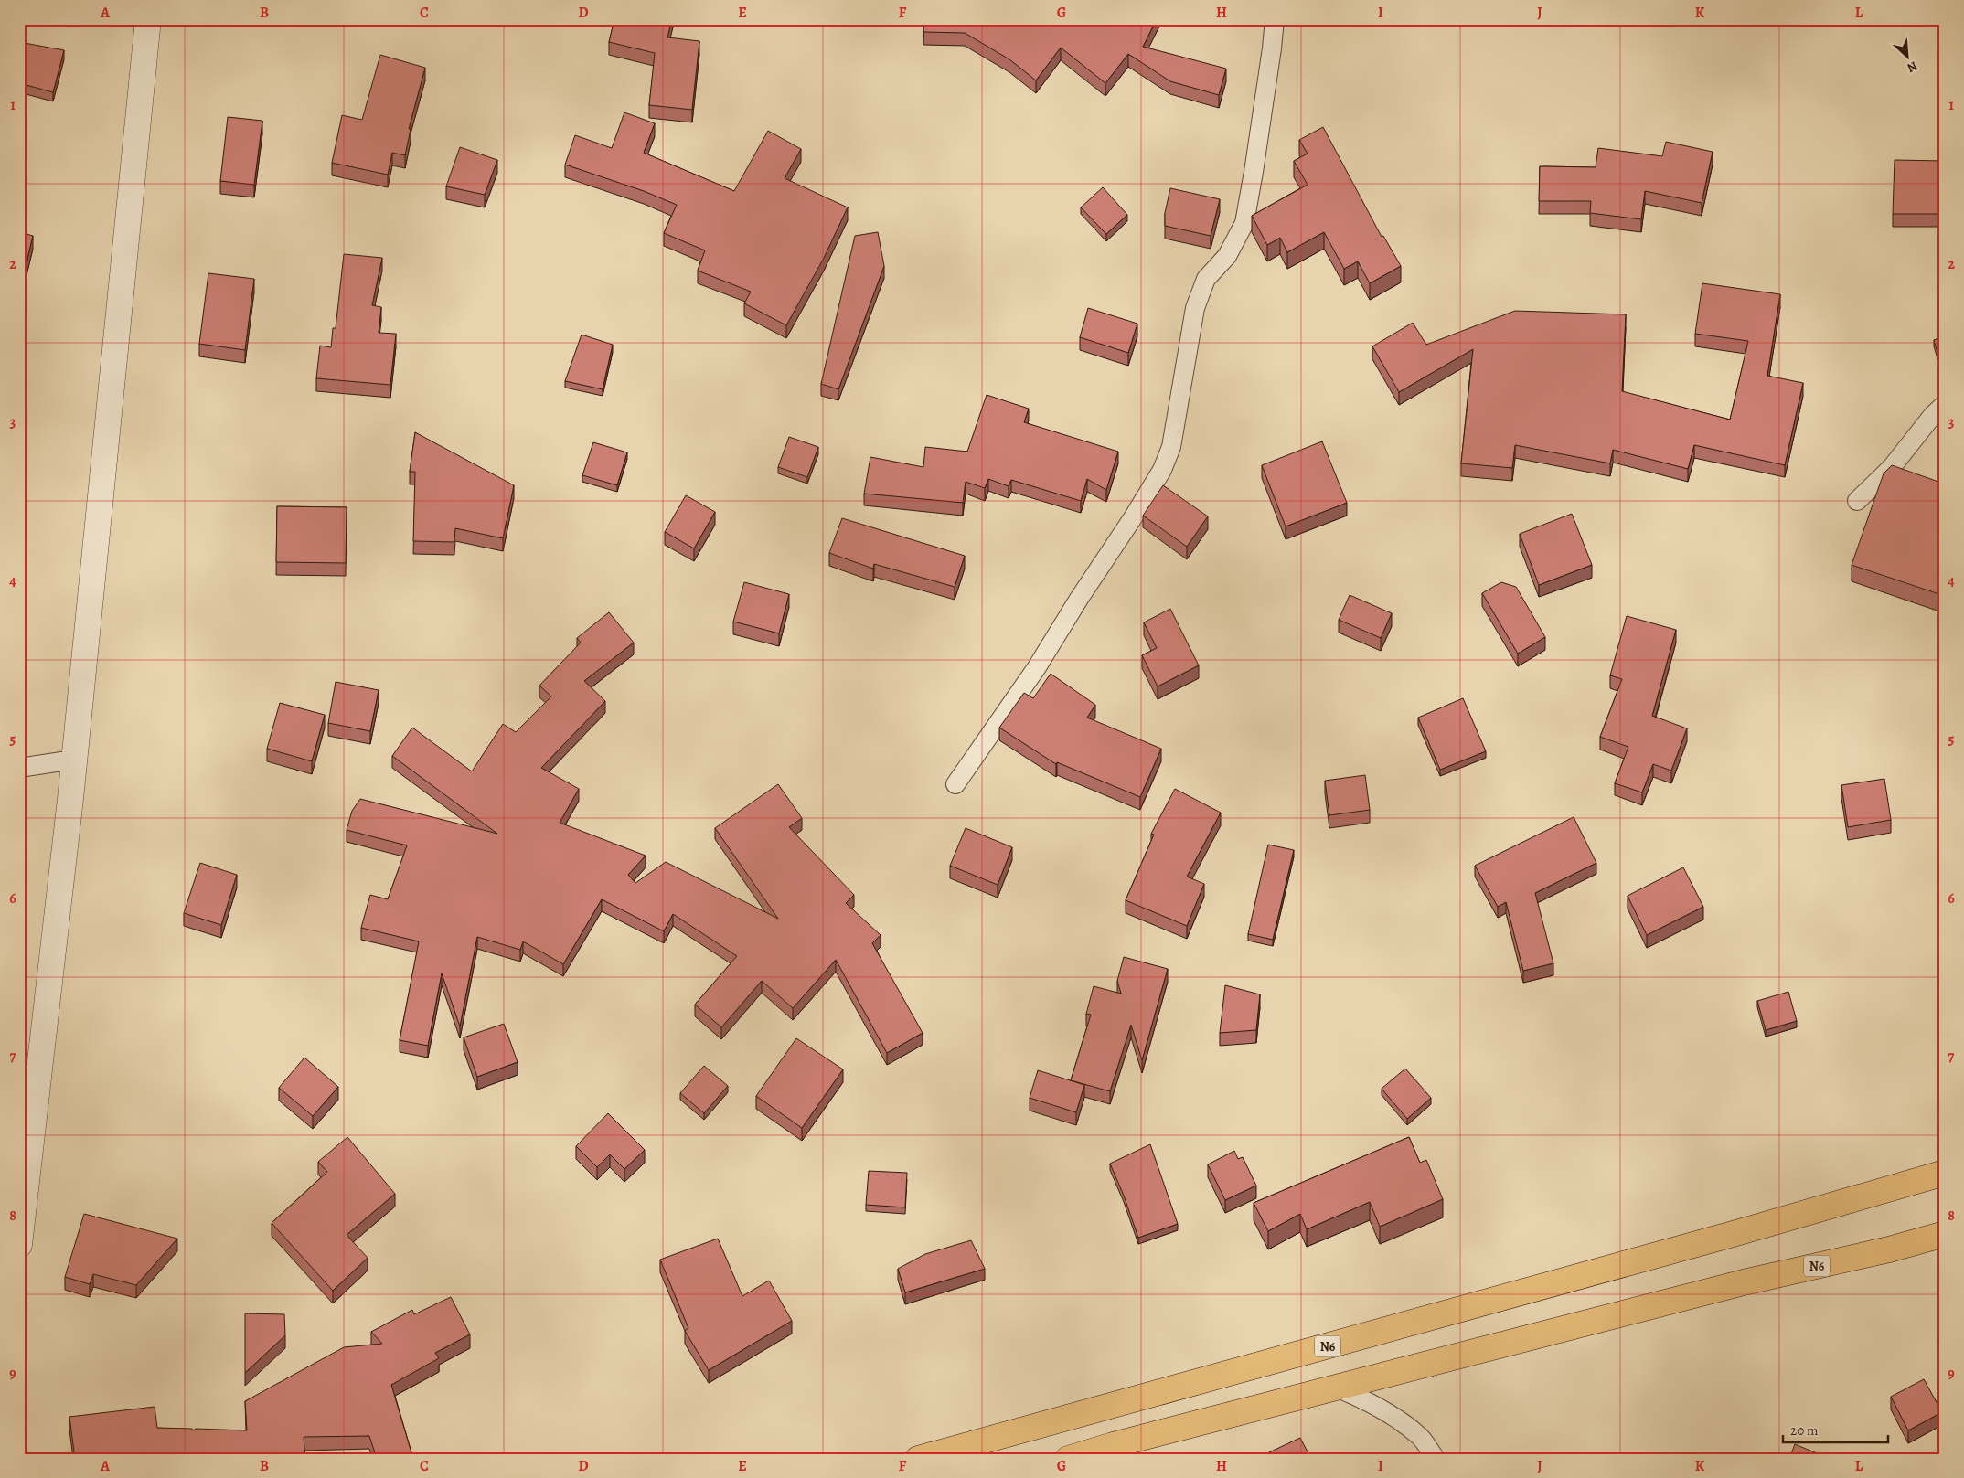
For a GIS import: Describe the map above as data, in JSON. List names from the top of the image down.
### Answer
{
  "streets": {
    "highway": ["N6"]
  },
  "scale_bar": "20 m",
  "north": "bottom right",
  "grid": {
    "columns": [
      "A",
      "B",
      "C",
      "D",
      "E",
      "F",
      "G",
      "H",
      "I",
      "J",
      "K",
      "L"
    ],
    "rows": [
      "1",
      "2",
      "3",
      "4",
      "5",
      "6",
      "7",
      "8",
      "9"
    ]
  }
}
